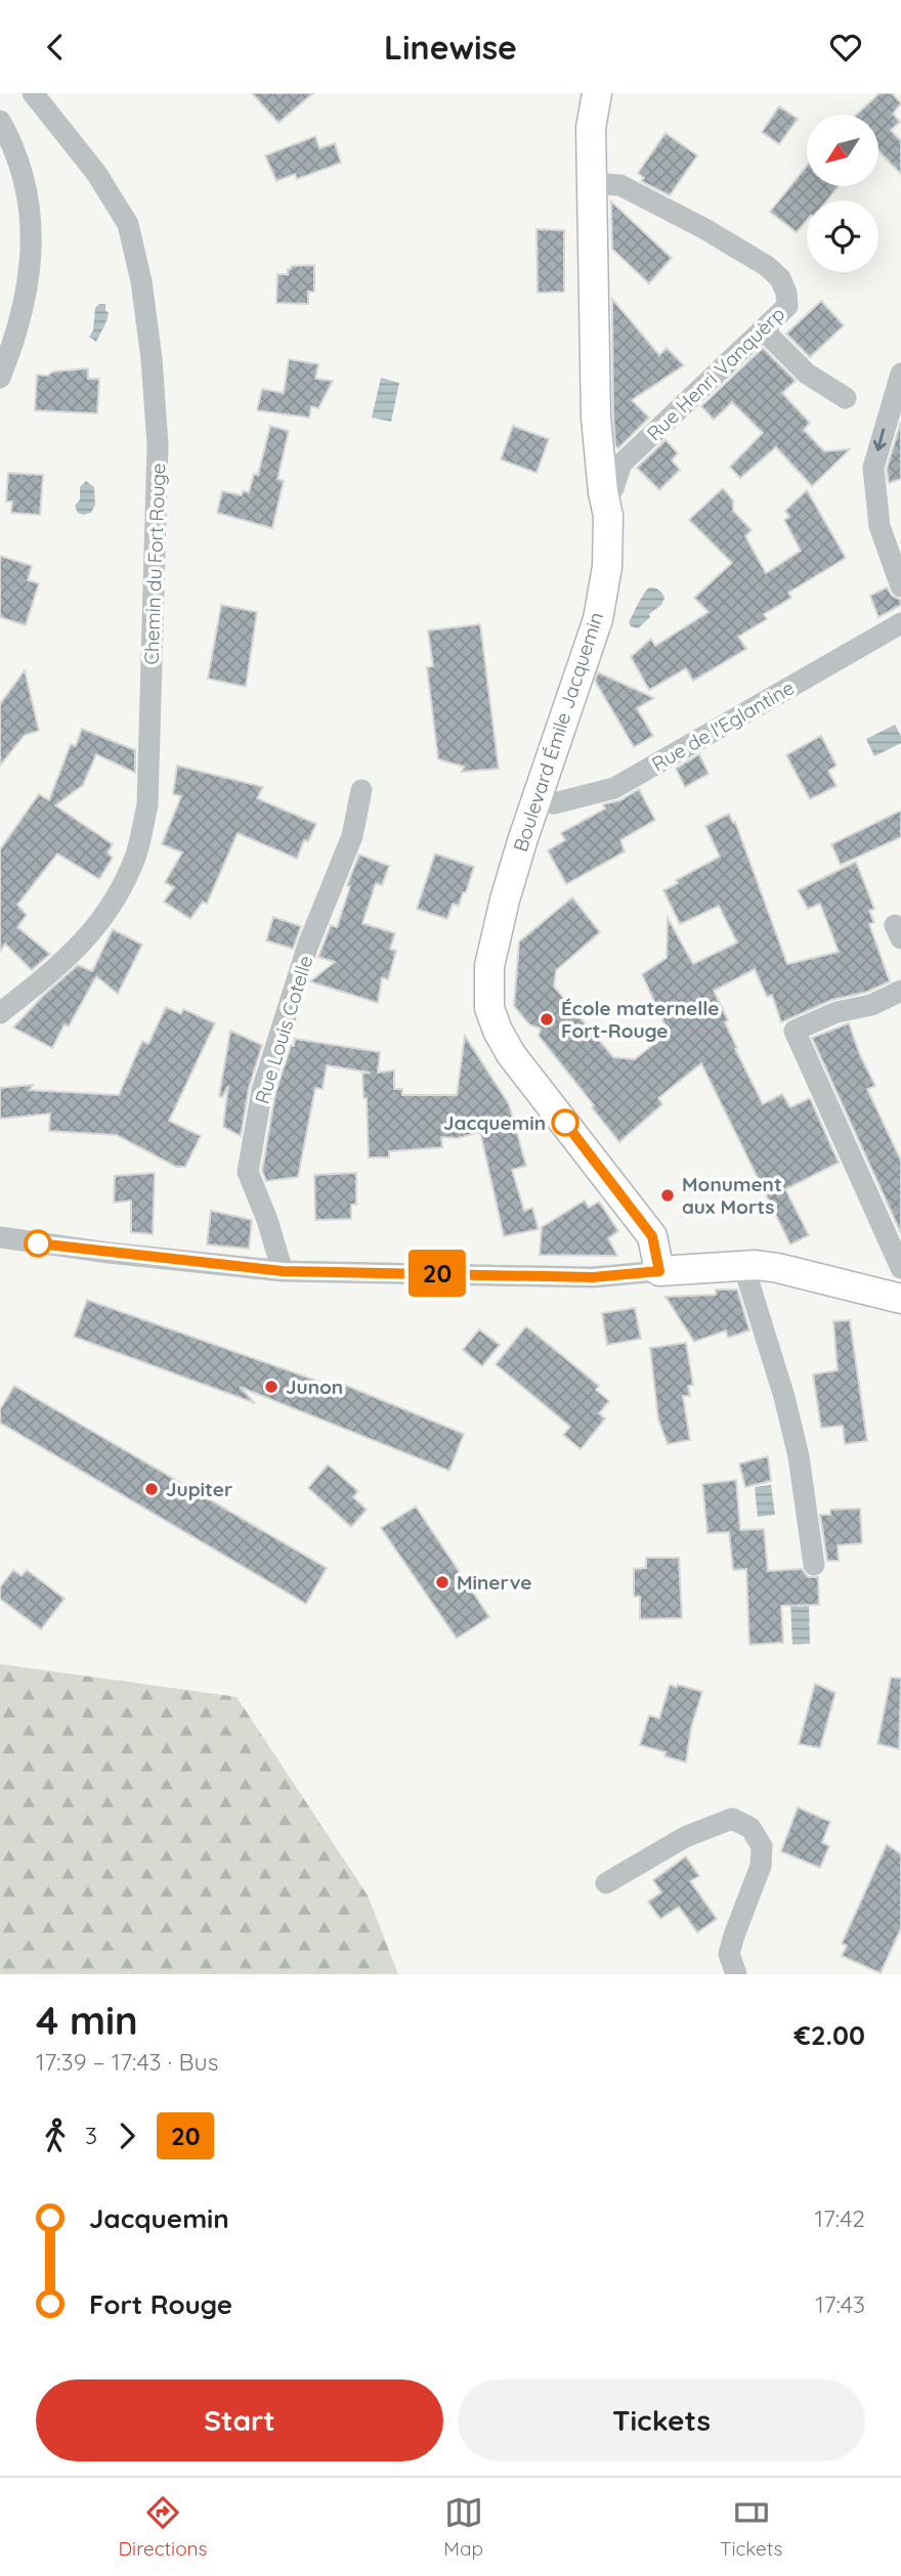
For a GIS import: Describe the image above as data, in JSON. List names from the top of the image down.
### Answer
{
  "streets": {
    "main road": ["Boulevard Émile Jacquemin"],
    "street": [
      "Rue Henri Vanquèrp",
      "Chemin du Fort Rouge",
      "Rue de l'Eglantine",
      "Rue Louis Cotelle"
    ]
  },
  "crossings": [
    ["Rue Henri Vanquèrp", "Boulevard Émile Jacquemin"],
    ["Rue de l'Eglantine", "Boulevard Émile Jacquemin"]
  ],
  "places": [
    "École maternelle Fort-Rouge",
    "Jacquemin",
    "Monument aux Morts",
    "Junon",
    "Jupiter",
    "Minerve"
  ],
  "lines": ["bus line 20"],
  "north": "bottom left",
  "page": {
    "header": "Linewise",
    "on_map": "20",
    "heading": ["4 min", "17:39 – 17:43 · Bus", "€2.00"],
    "legs": ["3", "20"],
    "list": [
      {
        "name": "Jacquemin",
        "value": "17:42"
      },
      {
        "name": "Fort Rouge",
        "value": "17:43"
      }
    ],
    "buttons": ["Start", "Tickets"],
    "tabs": ["Directions", "Map", "Tickets"]
  }
}
